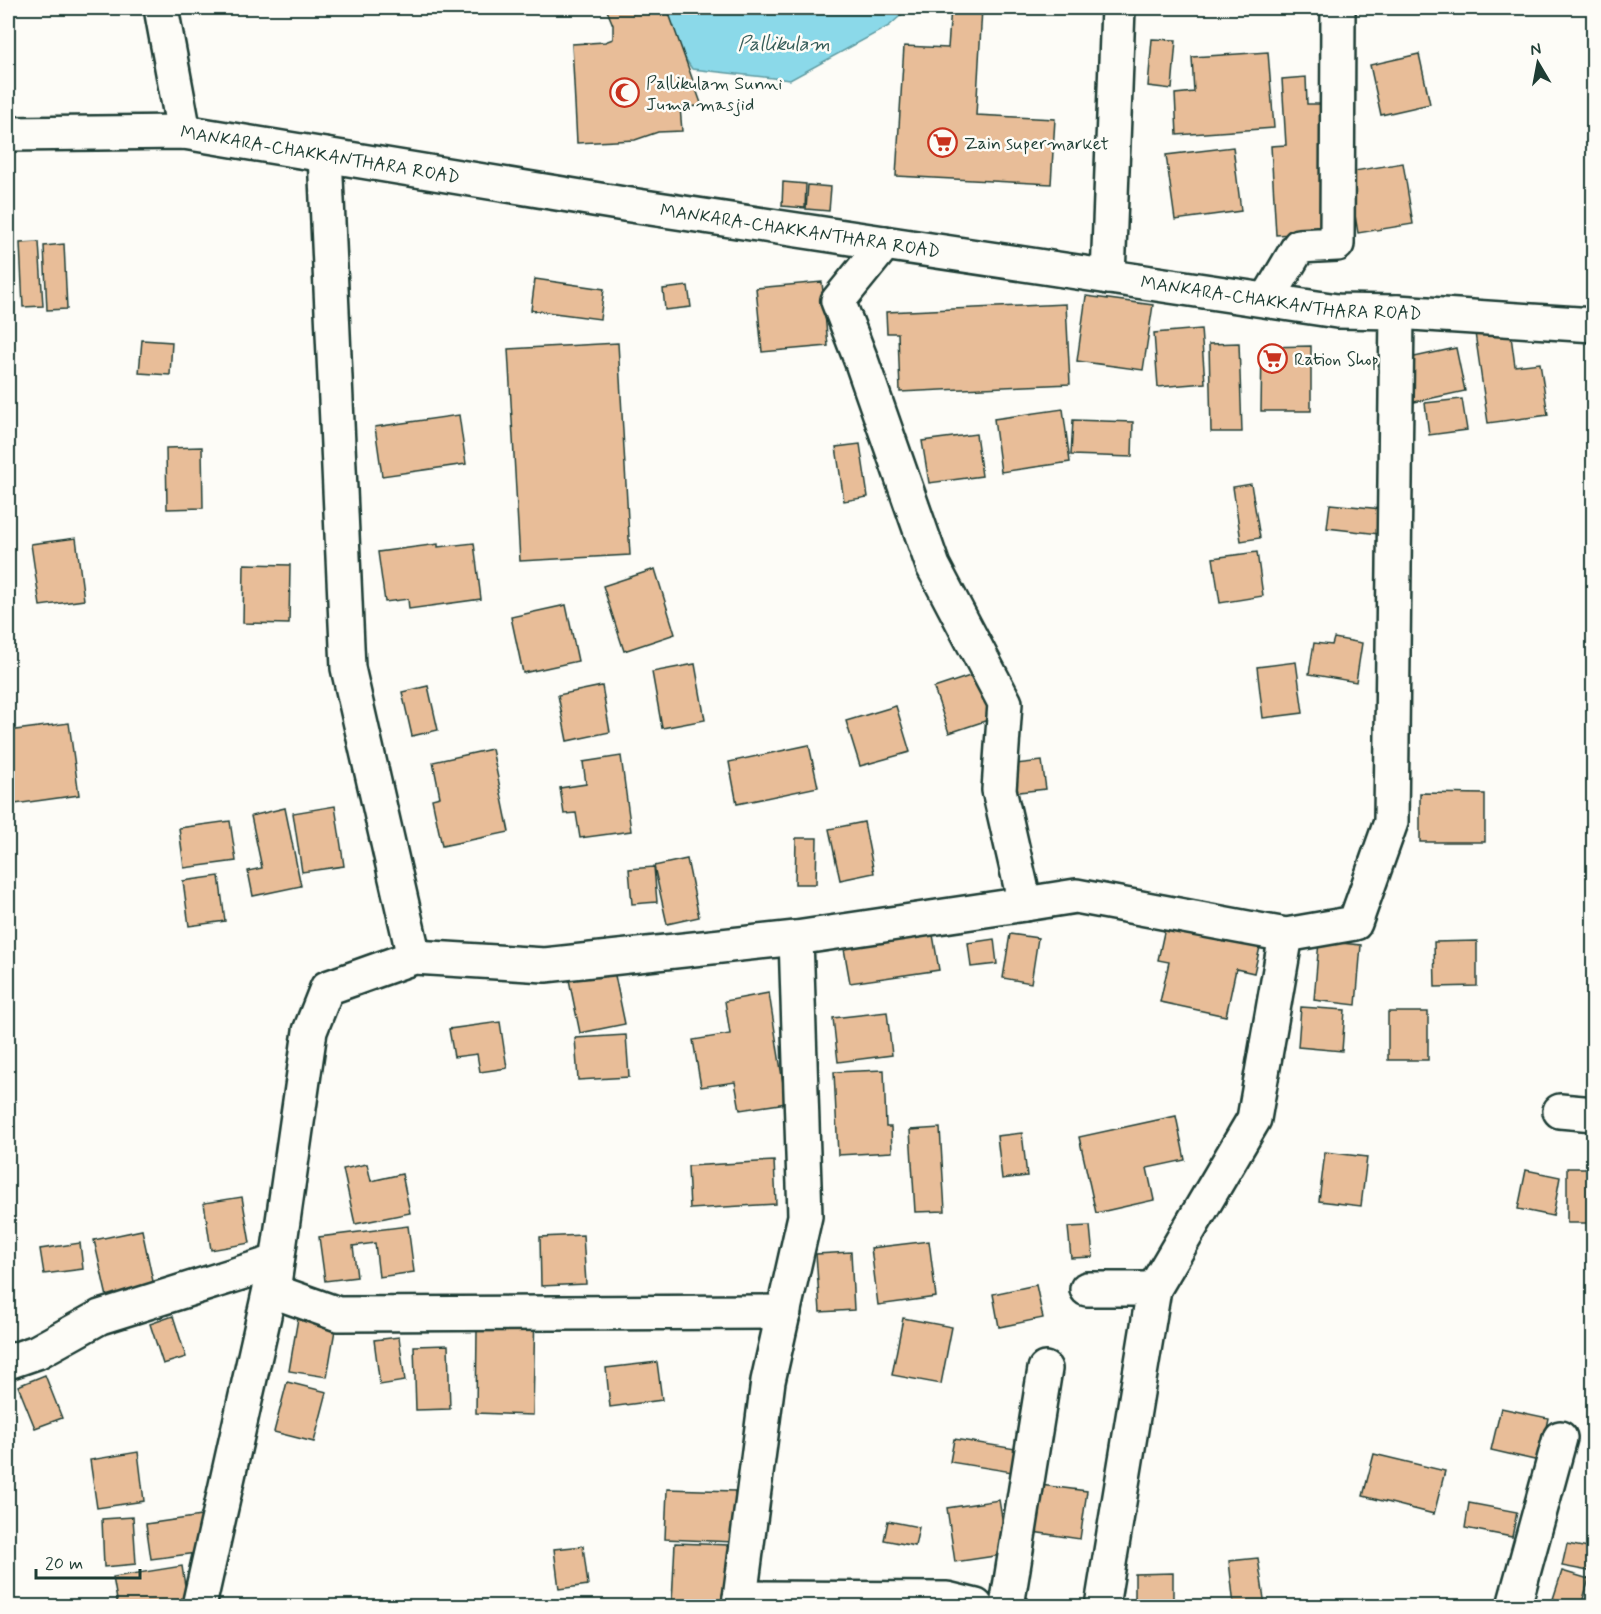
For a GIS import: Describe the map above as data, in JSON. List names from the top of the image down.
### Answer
{
  "streets": {
    "street": ["MANKARA-CHAKKANTHARA ROAD"]
  },
  "water": ["Pallikulam"],
  "places": {
    "mosque": ["Pallikulam Sunni Juma masjid"],
    "supermarket": ["Zain supermarket", "Ration Shop"]
  },
  "scale_bar": "20 m",
  "north": "top"
}
